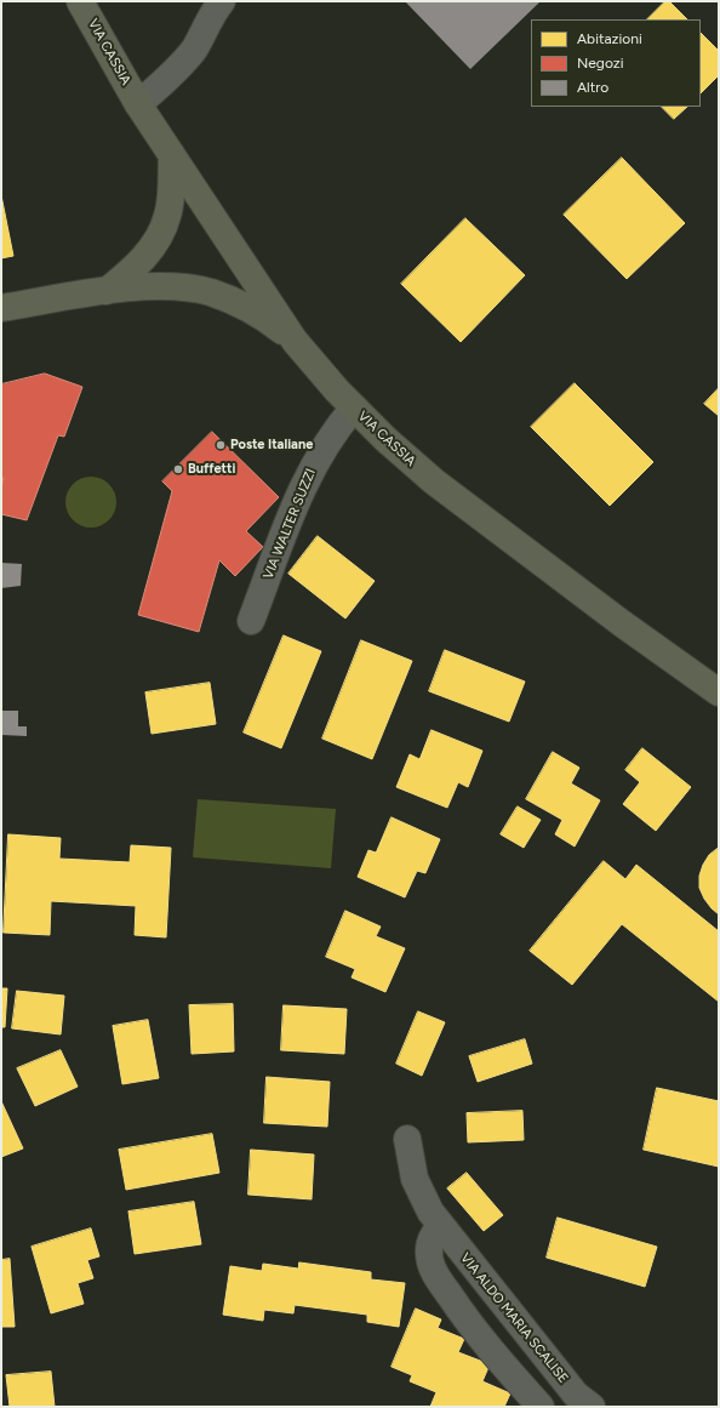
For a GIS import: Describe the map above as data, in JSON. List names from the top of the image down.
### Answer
{
  "streets": {
    "main road": ["VIA CASSIA"],
    "street": ["VIA WALTER SUZZI", "VIA ALDO MARIA SCALISE"]
  },
  "crossings": [
    ["VIA CASSIA", "VIA WALTER SUZZI"]
  ],
  "places": ["Poste Italiane", "Buffetti"],
  "legend": ["Abitazioni", "Negozi", "Altro"]
}
